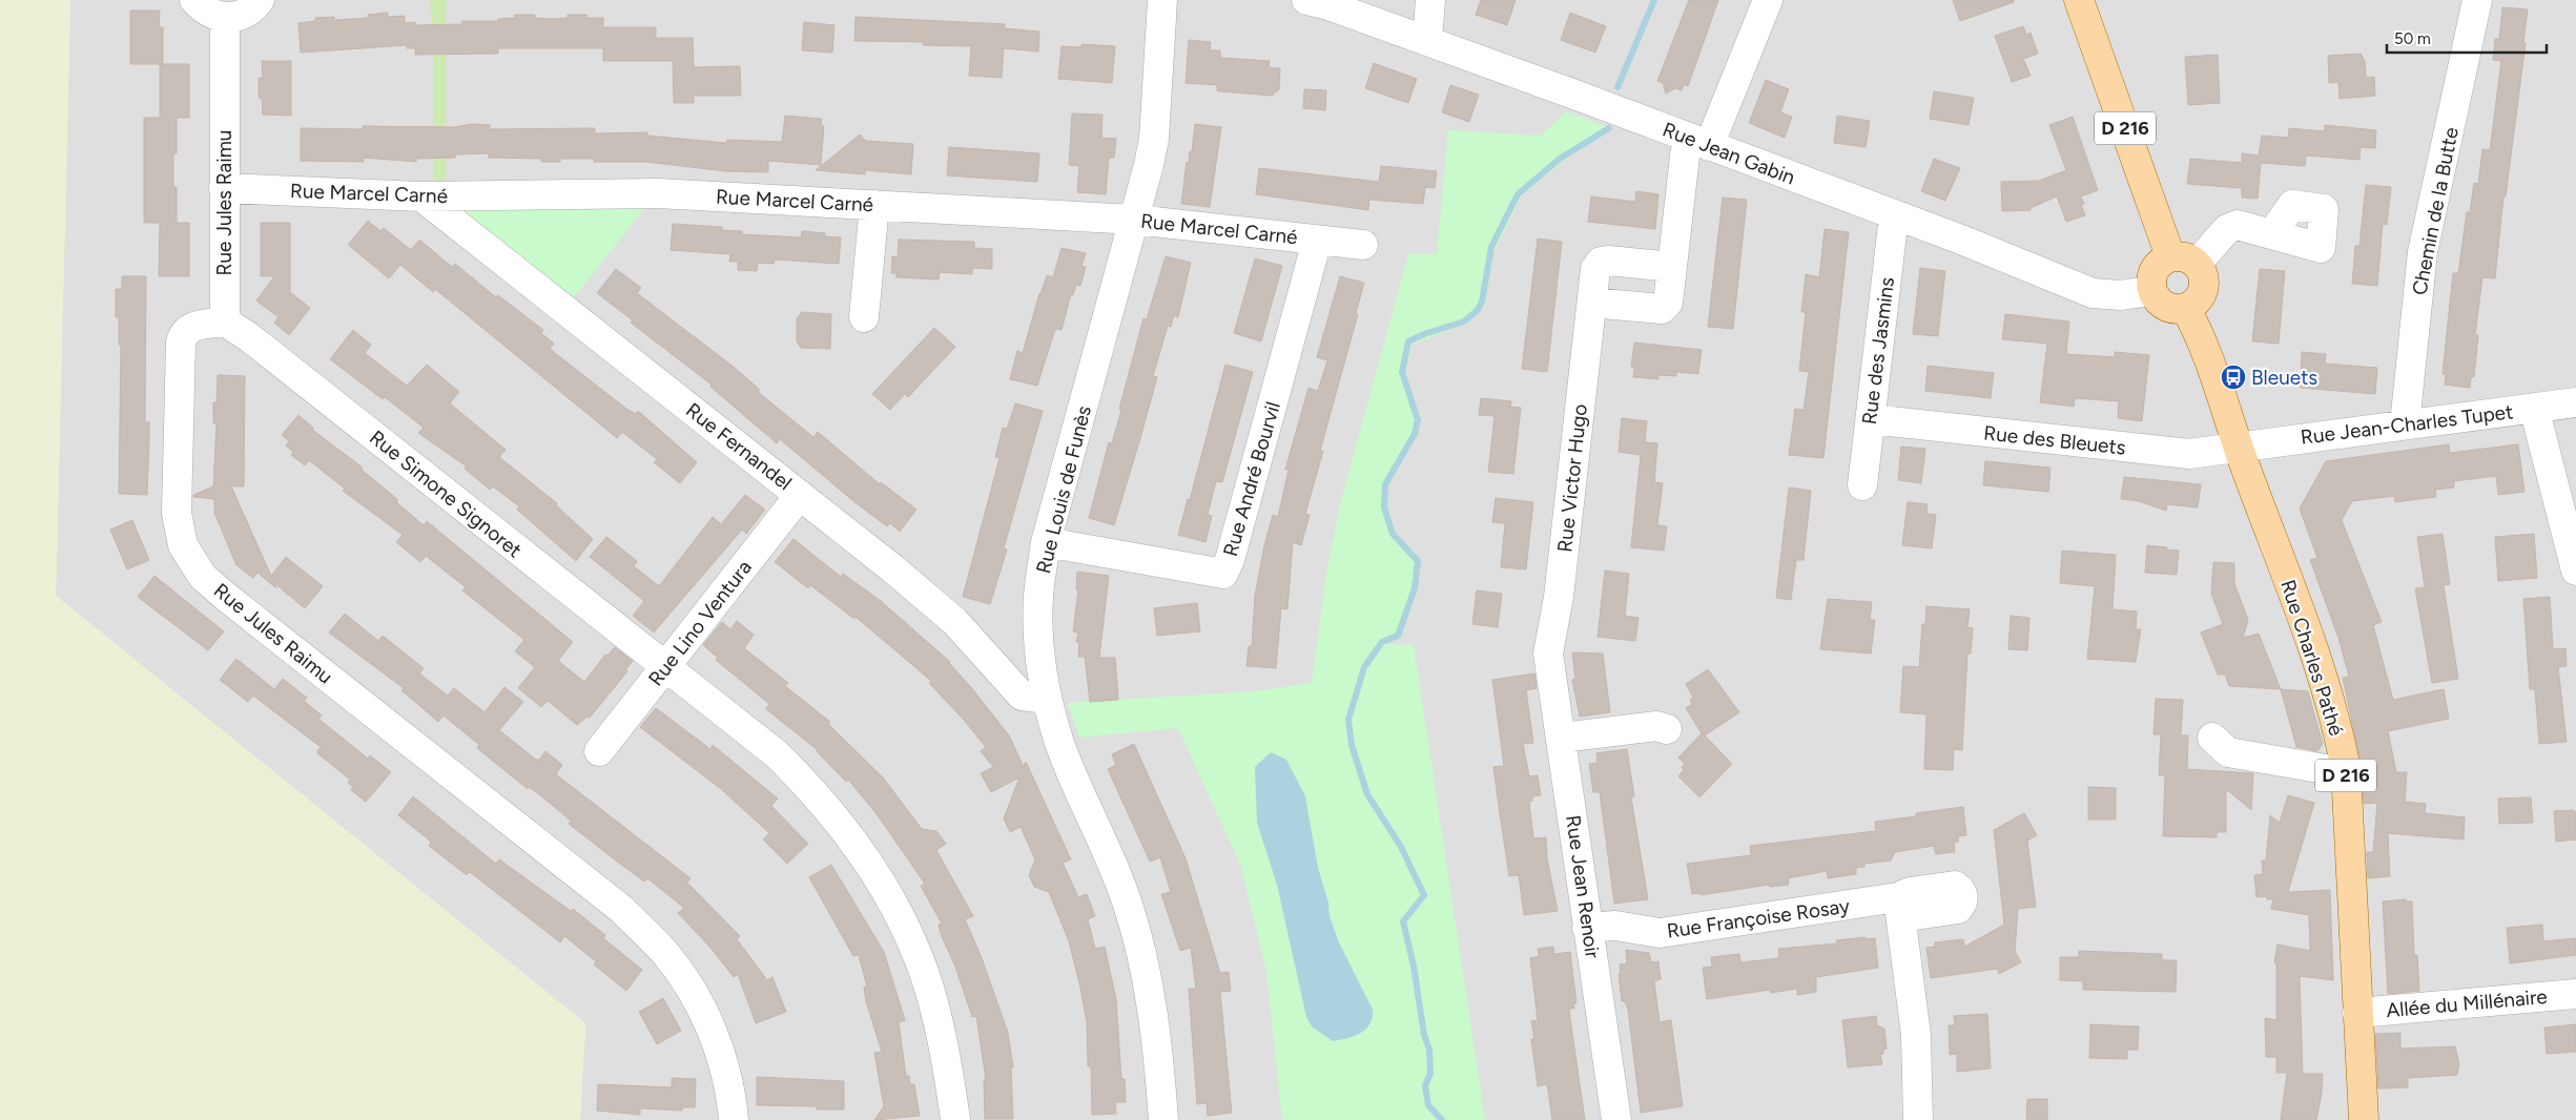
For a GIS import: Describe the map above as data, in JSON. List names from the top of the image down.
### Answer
{
  "streets": {
    "main road": ["D 216", "Rue Charles Pathé"],
    "street": [
      "Rue Jean Gabin",
      "Rue Marcel Carné",
      "Rue Jules Raimu",
      "Chemin de la Butte",
      "Rue des Jasmins",
      "Rue Jean-Charles Tupet",
      "Rue des Bleuets",
      "Rue Fernandel",
      "Rue Victor Hugo",
      "Rue André Bourvil",
      "Rue Louis de Funès",
      "Rue Simone Signoret",
      "Rue Lino Ventura",
      "Rue Jean Renoir",
      "Rue Françoise Rosay",
      "Allée du Millénaire"
    ]
  },
  "crossings": [
    ["D 216", "Rue Jean Gabin"],
    ["D 216", "Rue Charles Pathé"],
    ["Rue Jean Gabin", "Rue des Jasmins"],
    ["Rue Jean Gabin", "Rue Charles Pathé"],
    ["Rue Marcel Carné", "Rue Jules Raimu"],
    ["Rue Marcel Carné", "Rue Fernandel"],
    ["Rue Marcel Carné", "Rue André Bourvil"],
    ["Rue Marcel Carné", "Rue Louis de Funès"],
    ["Rue Jules Raimu", "Rue Simone Signoret"],
    ["Chemin de la Butte", "Rue Jean-Charles Tupet"],
    ["Rue des Jasmins", "Rue des Bleuets"],
    ["Rue Jean-Charles Tupet", "Rue des Bleuets"],
    ["Rue Jean-Charles Tupet", "Rue Charles Pathé"],
    ["Rue des Bleuets", "Rue Charles Pathé"],
    ["Rue Fernandel", "Rue Louis de Funès"],
    ["Rue Fernandel", "Rue Lino Ventura"],
    ["Rue Victor Hugo", "Rue Jean Renoir"],
    ["Rue André Bourvil", "Rue Louis de Funès"],
    ["Rue Simone Signoret", "Rue Lino Ventura"],
    ["Rue Charles Pathé", "Allée du Millénaire"],
    ["Rue Jean Renoir", "Rue Françoise Rosay"]
  ],
  "places": {
    "bus stop": ["Bleuets"]
  },
  "scale_bar": "50 m"
}
